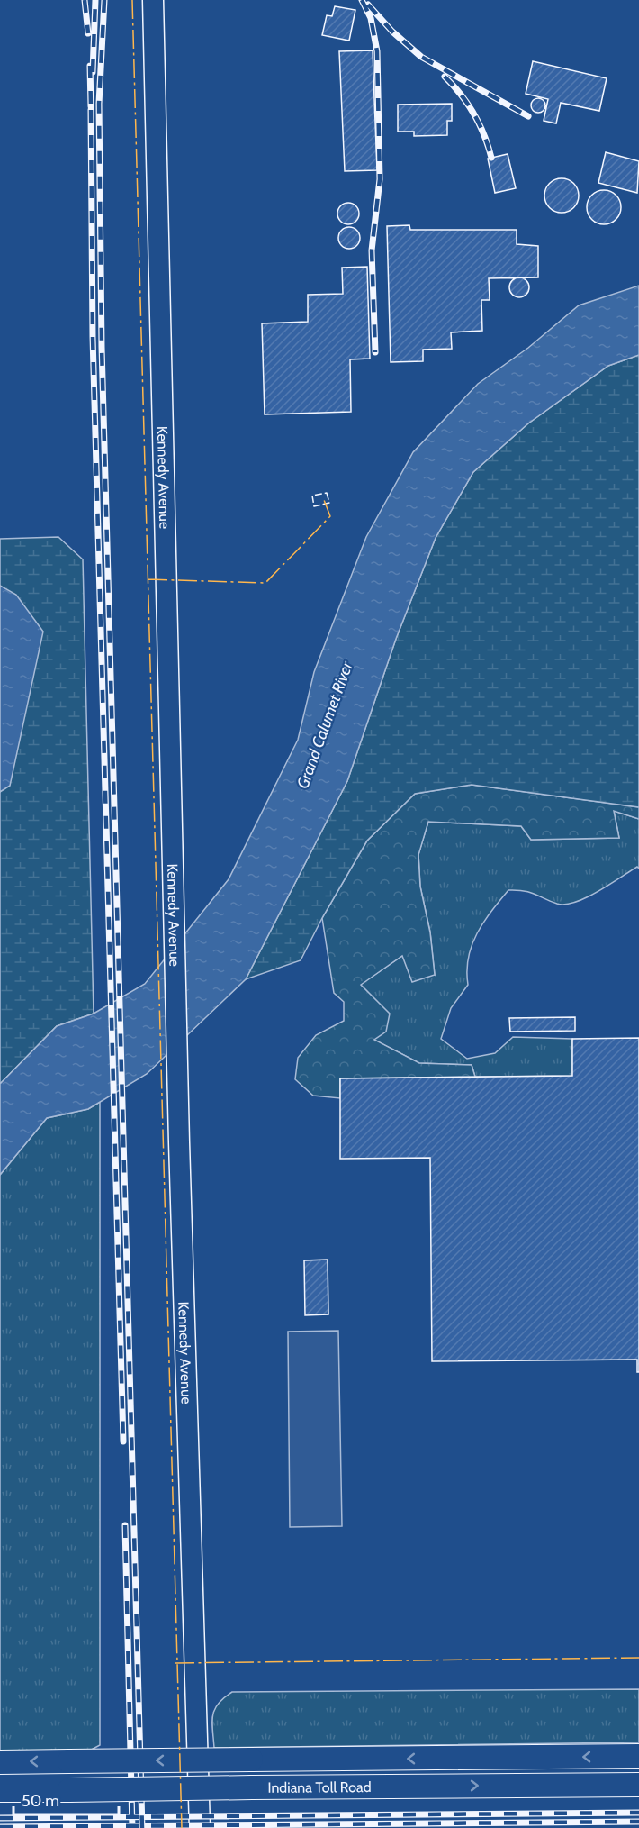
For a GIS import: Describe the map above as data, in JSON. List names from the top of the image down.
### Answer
{
  "streets": {
    "highway": ["Indiana Toll Road"],
    "main road": ["Kennedy Avenue"]
  },
  "water": ["Grand Calumet River"],
  "scale_bar": "50 m"
}
